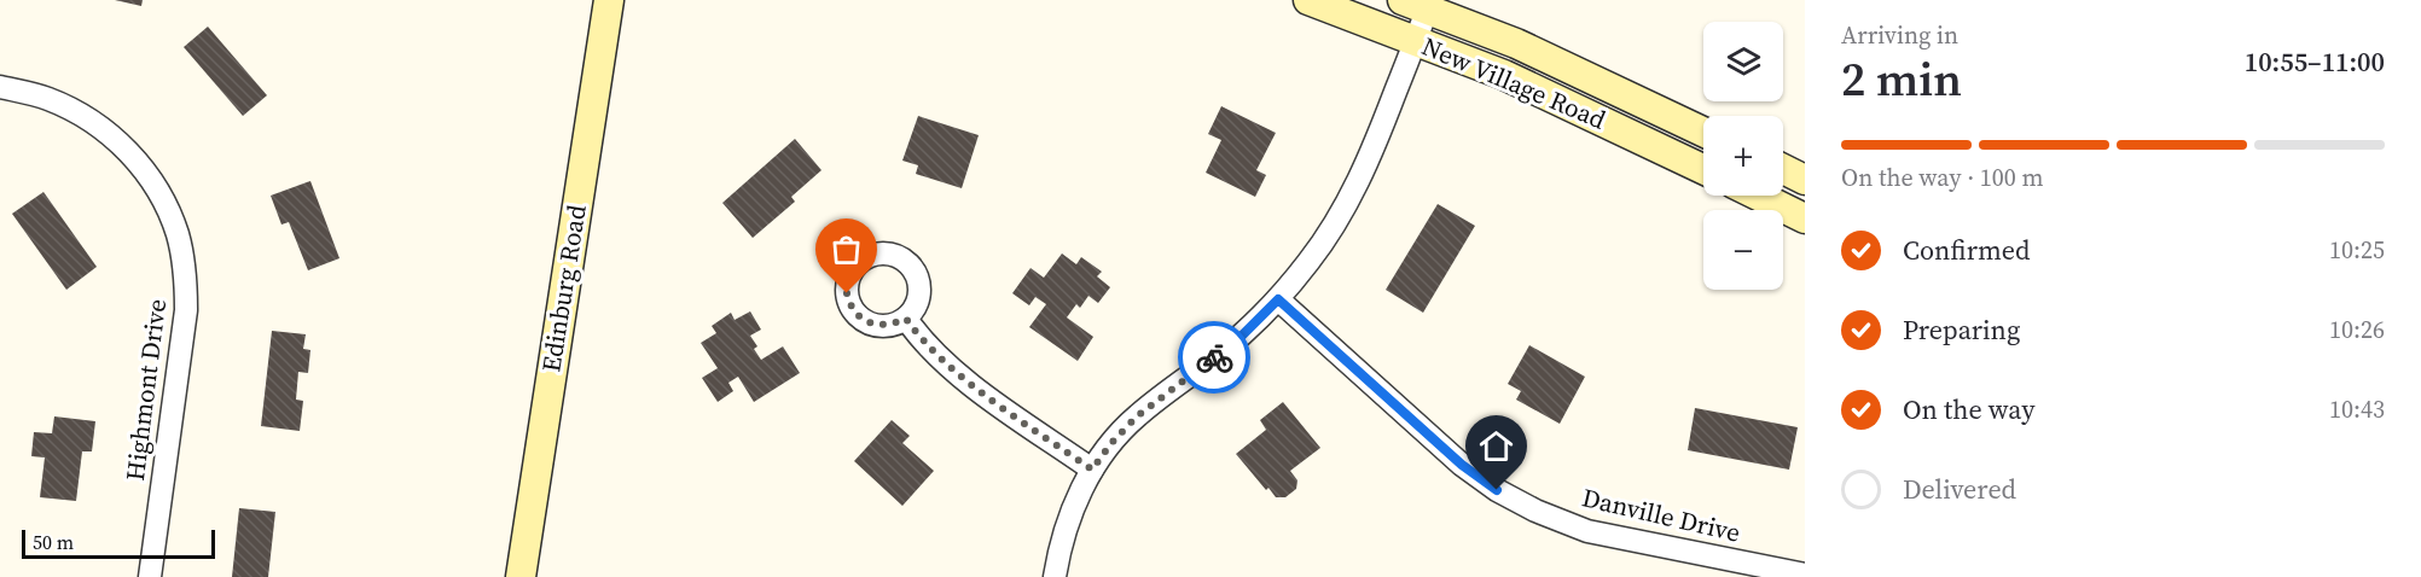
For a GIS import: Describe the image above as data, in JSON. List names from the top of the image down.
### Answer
{
  "streets": {
    "main road": ["New Village Road", "Edinburg Road"],
    "street": ["Highmont Drive", "Danville Drive"]
  },
  "scale_bar": "50 m",
  "page": {
    "heading": ["2 min", "Arriving in", "10:55–11:00"],
    "map_buttons": ["+", "−"],
    "bar": "On the way · 100 m",
    "list": [
      ["Confirmed", "10:25"],
      ["Preparing", "10:26"],
      ["On the way", "10:43"],
      "Delivered"
    ],
    "scale": "50 m"
  }
}
